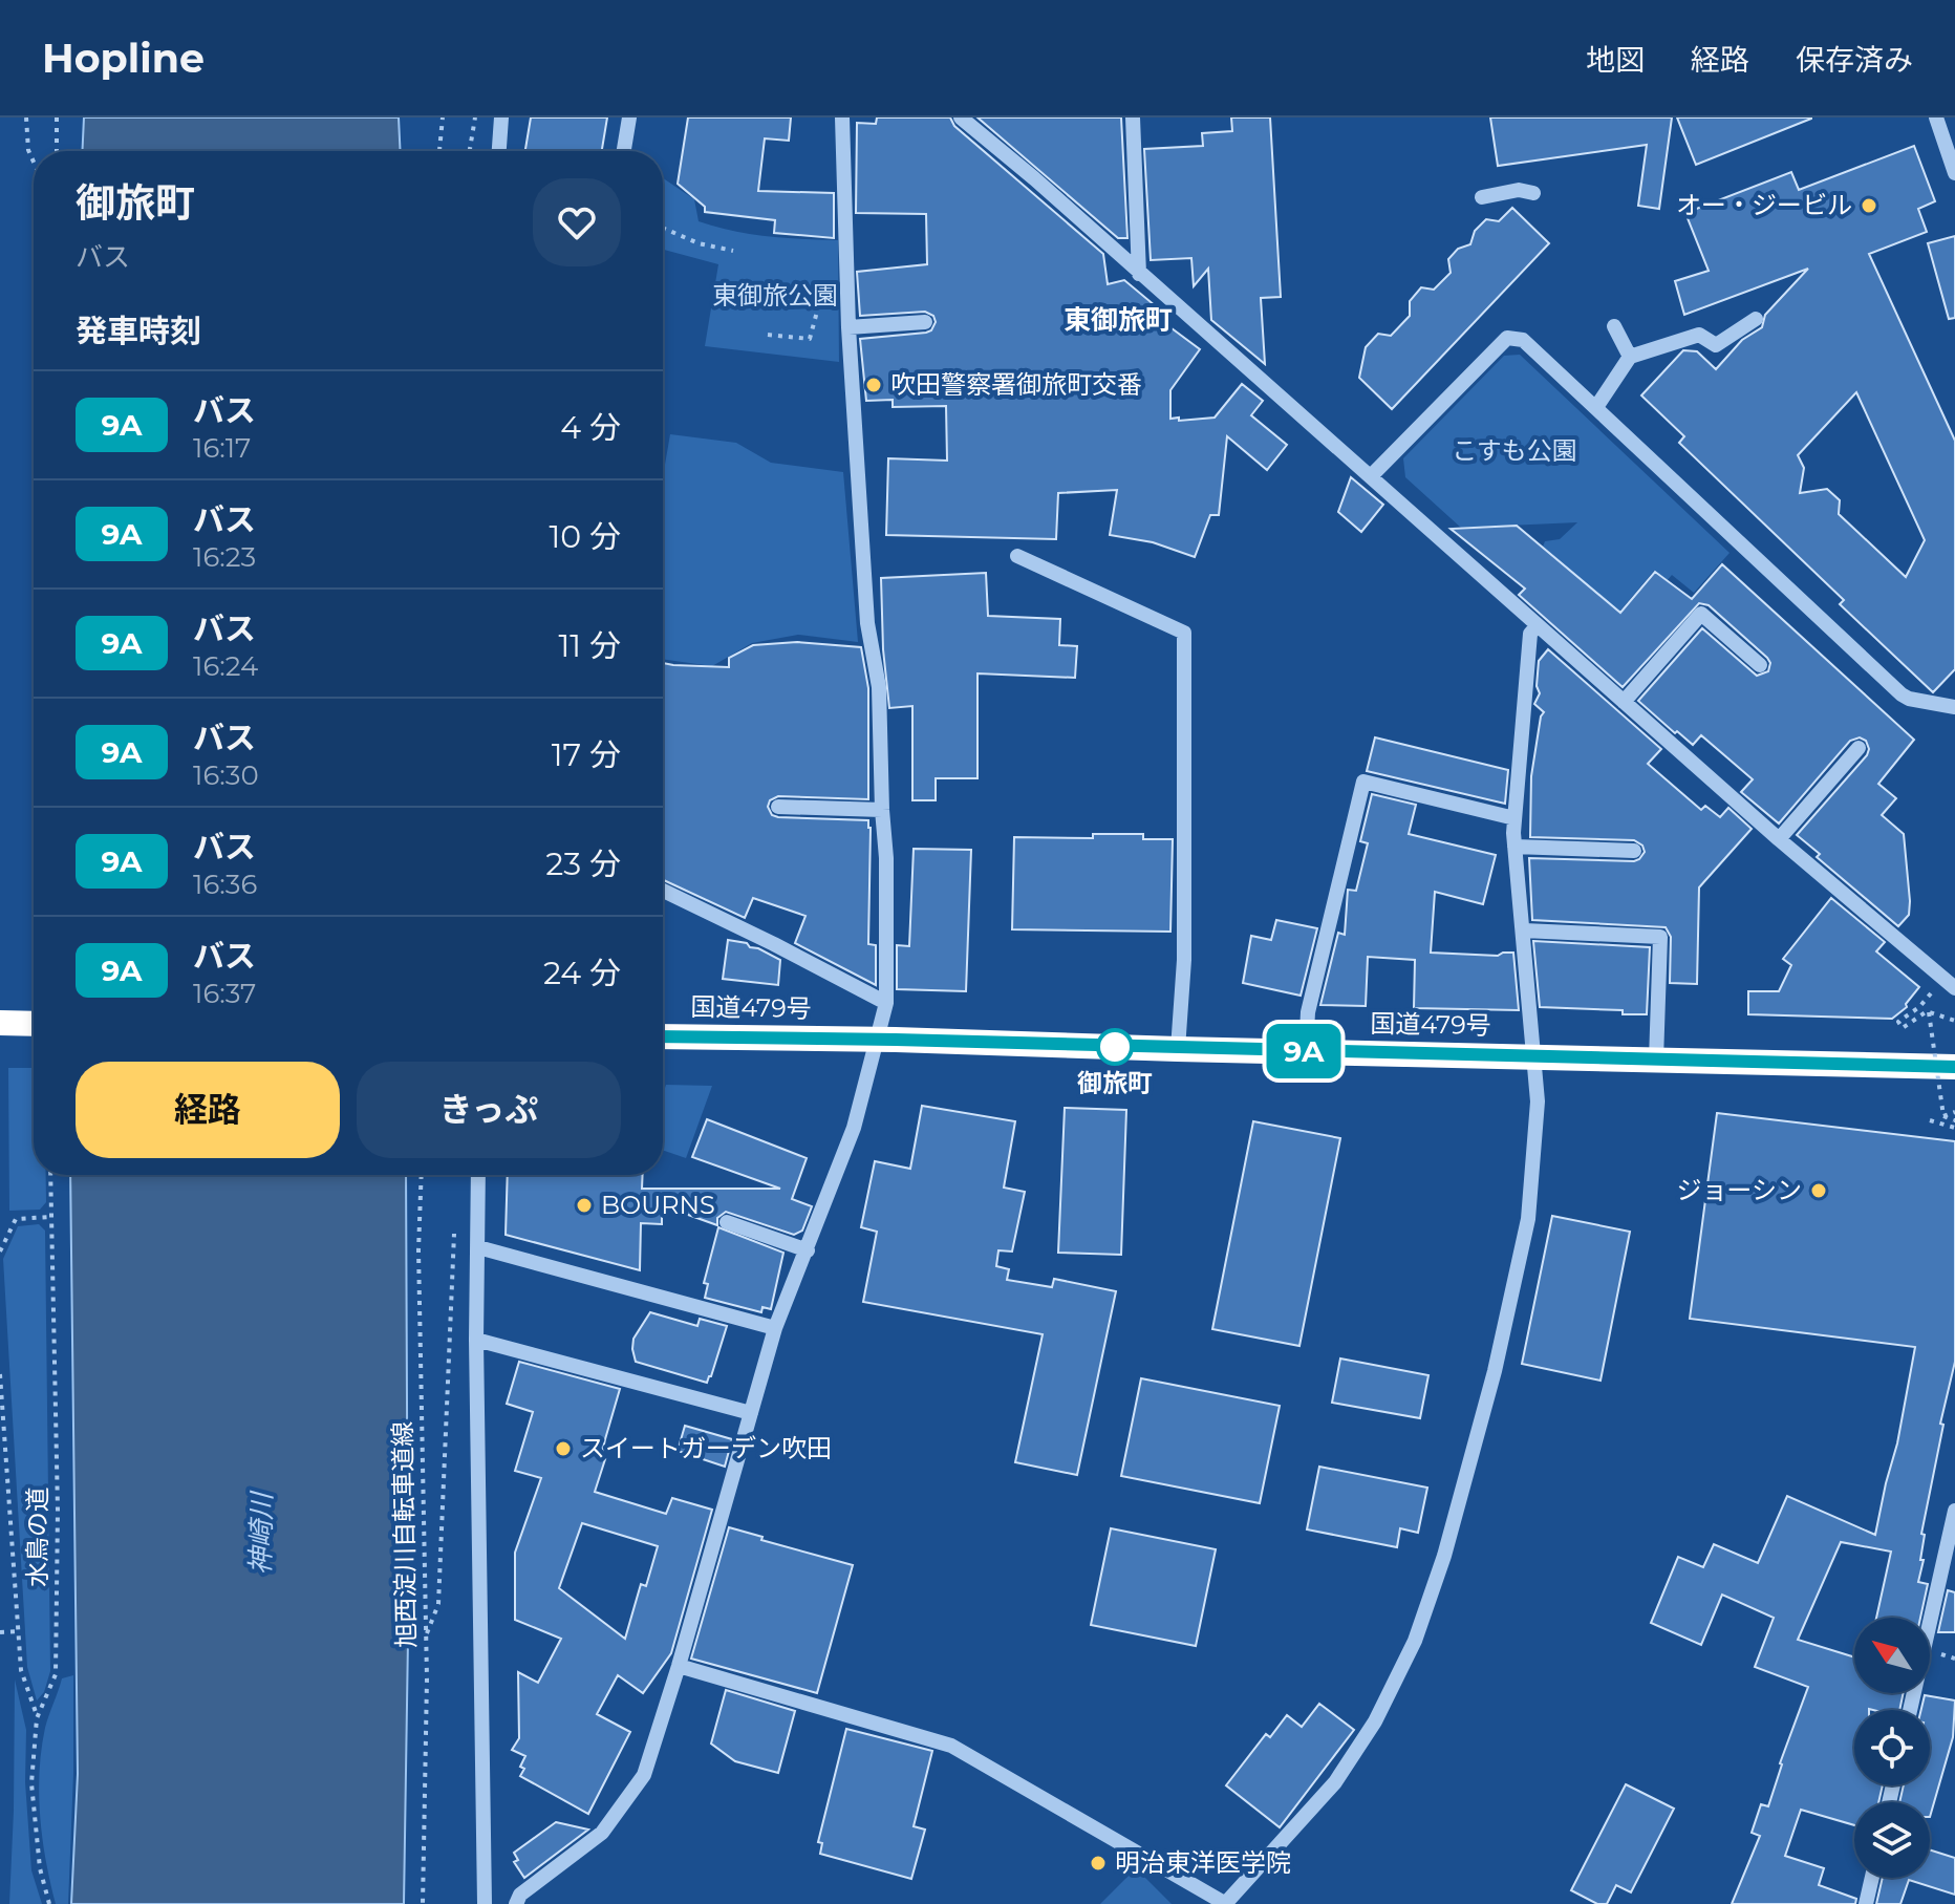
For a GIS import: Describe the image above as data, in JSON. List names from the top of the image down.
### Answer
{
  "streets": {
    "highway": ["国道479号"],
    "path": ["旭西淀川自転車道線", "水鳥の道"]
  },
  "districts": ["東御旅町"],
  "water": ["神崎川"],
  "parks": ["東御旅公園", "こすも公園"],
  "places": [
    "オー・ジービル",
    "吹田警察署御旅町交番",
    "御旅町",
    "ジョーシン",
    "BOURNS",
    "スイートガーデン吹田",
    "明治東洋医学院"
  ],
  "lines": ["bus line 9A"],
  "north": "top left",
  "page": {
    "header": "Hopline",
    "nav": ["地図", "経路", "保存済み"],
    "on_map": "9A",
    "heading": [
      ["御旅町", "バス"],
      "発車時刻"
    ],
    "list": [
      {
        "mark": "9A",
        "name": "バス",
        "note": "16:17",
        "value": "4 分"
      },
      {
        "mark": "9A",
        "name": "バス",
        "note": "16:23",
        "value": "10 分"
      },
      {
        "mark": "9A",
        "name": "バス",
        "note": "16:24",
        "value": "11 分"
      },
      {
        "mark": "9A",
        "name": "バス",
        "note": "16:30",
        "value": "17 分"
      },
      {
        "mark": "9A",
        "name": "バス",
        "note": "16:36",
        "value": "23 分"
      },
      {
        "mark": "9A",
        "name": "バス",
        "note": "16:37",
        "value": "24 分"
      }
    ],
    "buttons": ["経路", "きっぷ"]
  }
}
